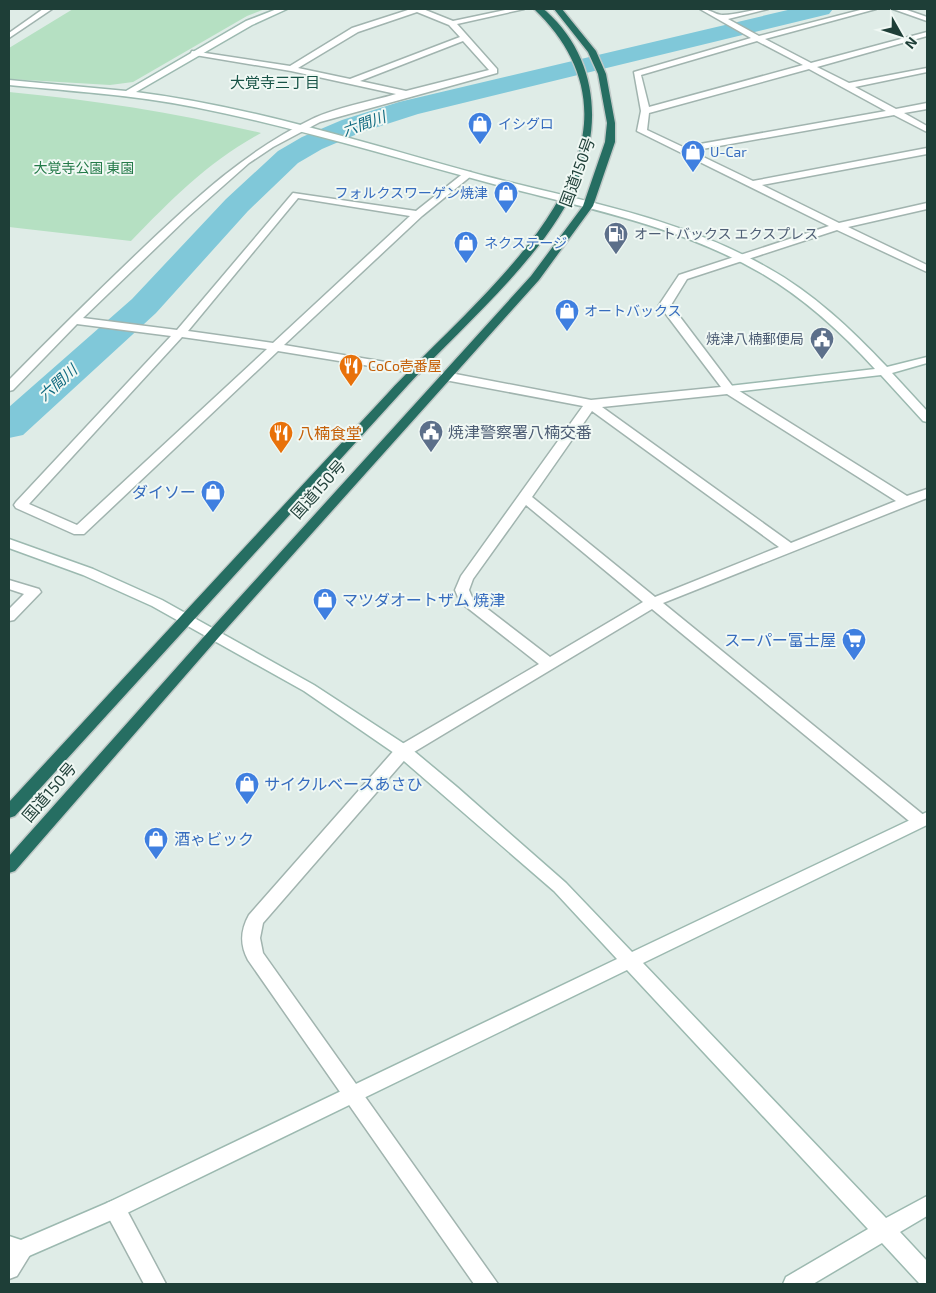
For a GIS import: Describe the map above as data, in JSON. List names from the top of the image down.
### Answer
{
  "streets": {
    "highway": ["国道150号"]
  },
  "districts": ["大覚寺三丁目"],
  "water": ["六間川"],
  "parks": ["大覚寺公園 東園"],
  "places": {
    "shop": [
      "イシグロ",
      "U-Car",
      "フォルクスワーゲン焼津",
      "ネクステージ",
      "オートバックス",
      "ダイソー",
      "マツダオートザム 焼津",
      "サイクルベースあさひ",
      "酒ゃビック"
    ],
    "fuel station": ["オートバックス エクスプレス"],
    "public building": ["焼津八楠郵便局", "焼津警察署八楠交番"],
    "restaurant": ["CoCo壱番屋", "八楠食堂"],
    "supermarket": ["スーパー富士屋"]
  },
  "north": "bottom right"
}
